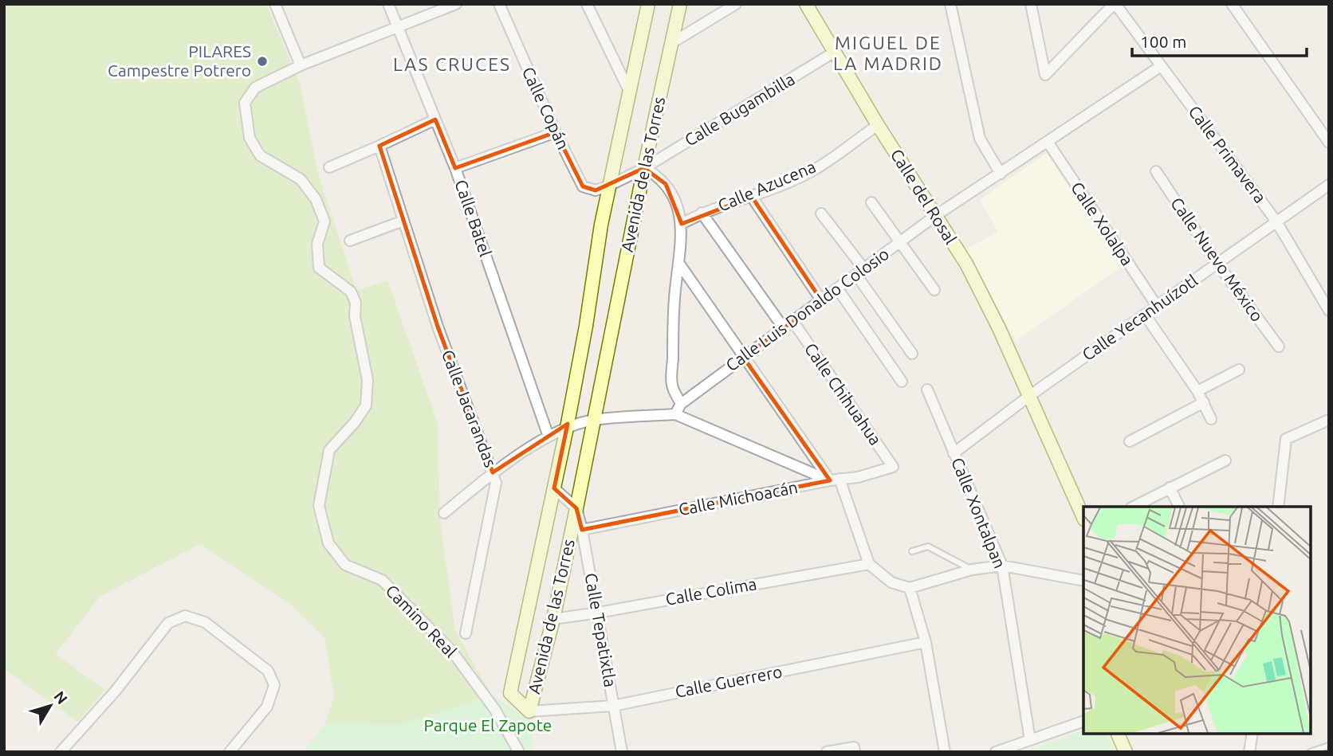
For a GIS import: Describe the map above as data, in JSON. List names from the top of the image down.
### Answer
{
  "streets": {
    "street": [
      "Calle Copán",
      "Calle Bugambilla",
      "Calle Primavera",
      "Avenida de las Torres",
      "Calle Azucena",
      "Calle del Rosal",
      "Calle Batel",
      "Calle Xolalpa",
      "Calle Nuevo México",
      "Calle Luis Donaldo Colosio",
      "Calle Yecanhuízotl",
      "Calle Chihuahua",
      "Calle Jacarandas",
      "Calle Michoacán",
      "Calle Xontalpan",
      "Calle Colima",
      "Camino Real",
      "Calle Tepatixtla",
      "Calle Guerrero"
    ]
  },
  "crossings": [
    ["Calle Copán", "Calle Bugambilla"],
    ["Calle Copán", "Avenida de las Torres"],
    ["Calle Bugambilla", "Avenida de las Torres"],
    ["Calle Bugambilla", "Calle del Rosal"],
    ["Calle Primavera", "Calle Luis Donaldo Colosio"],
    ["Calle Primavera", "Calle Yecanhuízotl"],
    ["Avenida de las Torres", "Calle Colima"],
    ["Avenida de las Torres", "Calle Tepatixtla"],
    ["Avenida de las Torres", "Calle Guerrero"],
    ["Calle Azucena", "Calle del Rosal"],
    ["Calle del Rosal", "Calle Luis Donaldo Colosio"],
    ["Calle del Rosal", "Calle Yecanhuízotl"],
    ["Calle Batel", "Camino Real"],
    ["Calle Xolalpa", "Calle Luis Donaldo Colosio"],
    ["Calle Xolalpa", "Calle Yecanhuízotl"],
    ["Calle Nuevo México", "Calle Yecanhuízotl"],
    ["Calle Luis Donaldo Colosio", "Calle Chihuahua"],
    ["Calle Yecanhuízotl", "Calle Xontalpan"],
    ["Calle Chihuahua", "Calle Michoacán"],
    ["Calle Michoacán", "Calle Tepatixtla"],
    ["Calle Colima", "Calle Tepatixtla"],
    ["Calle Tepatixtla", "Calle Guerrero"]
  ],
  "districts": ["MIGUEL DE LA MADRID", "LAS CRUCES"],
  "parks": ["Parque El Zapote"],
  "places": ["PILARES Campestre Potrero"],
  "scale_bar": "100 m",
  "north": "top right"
}
